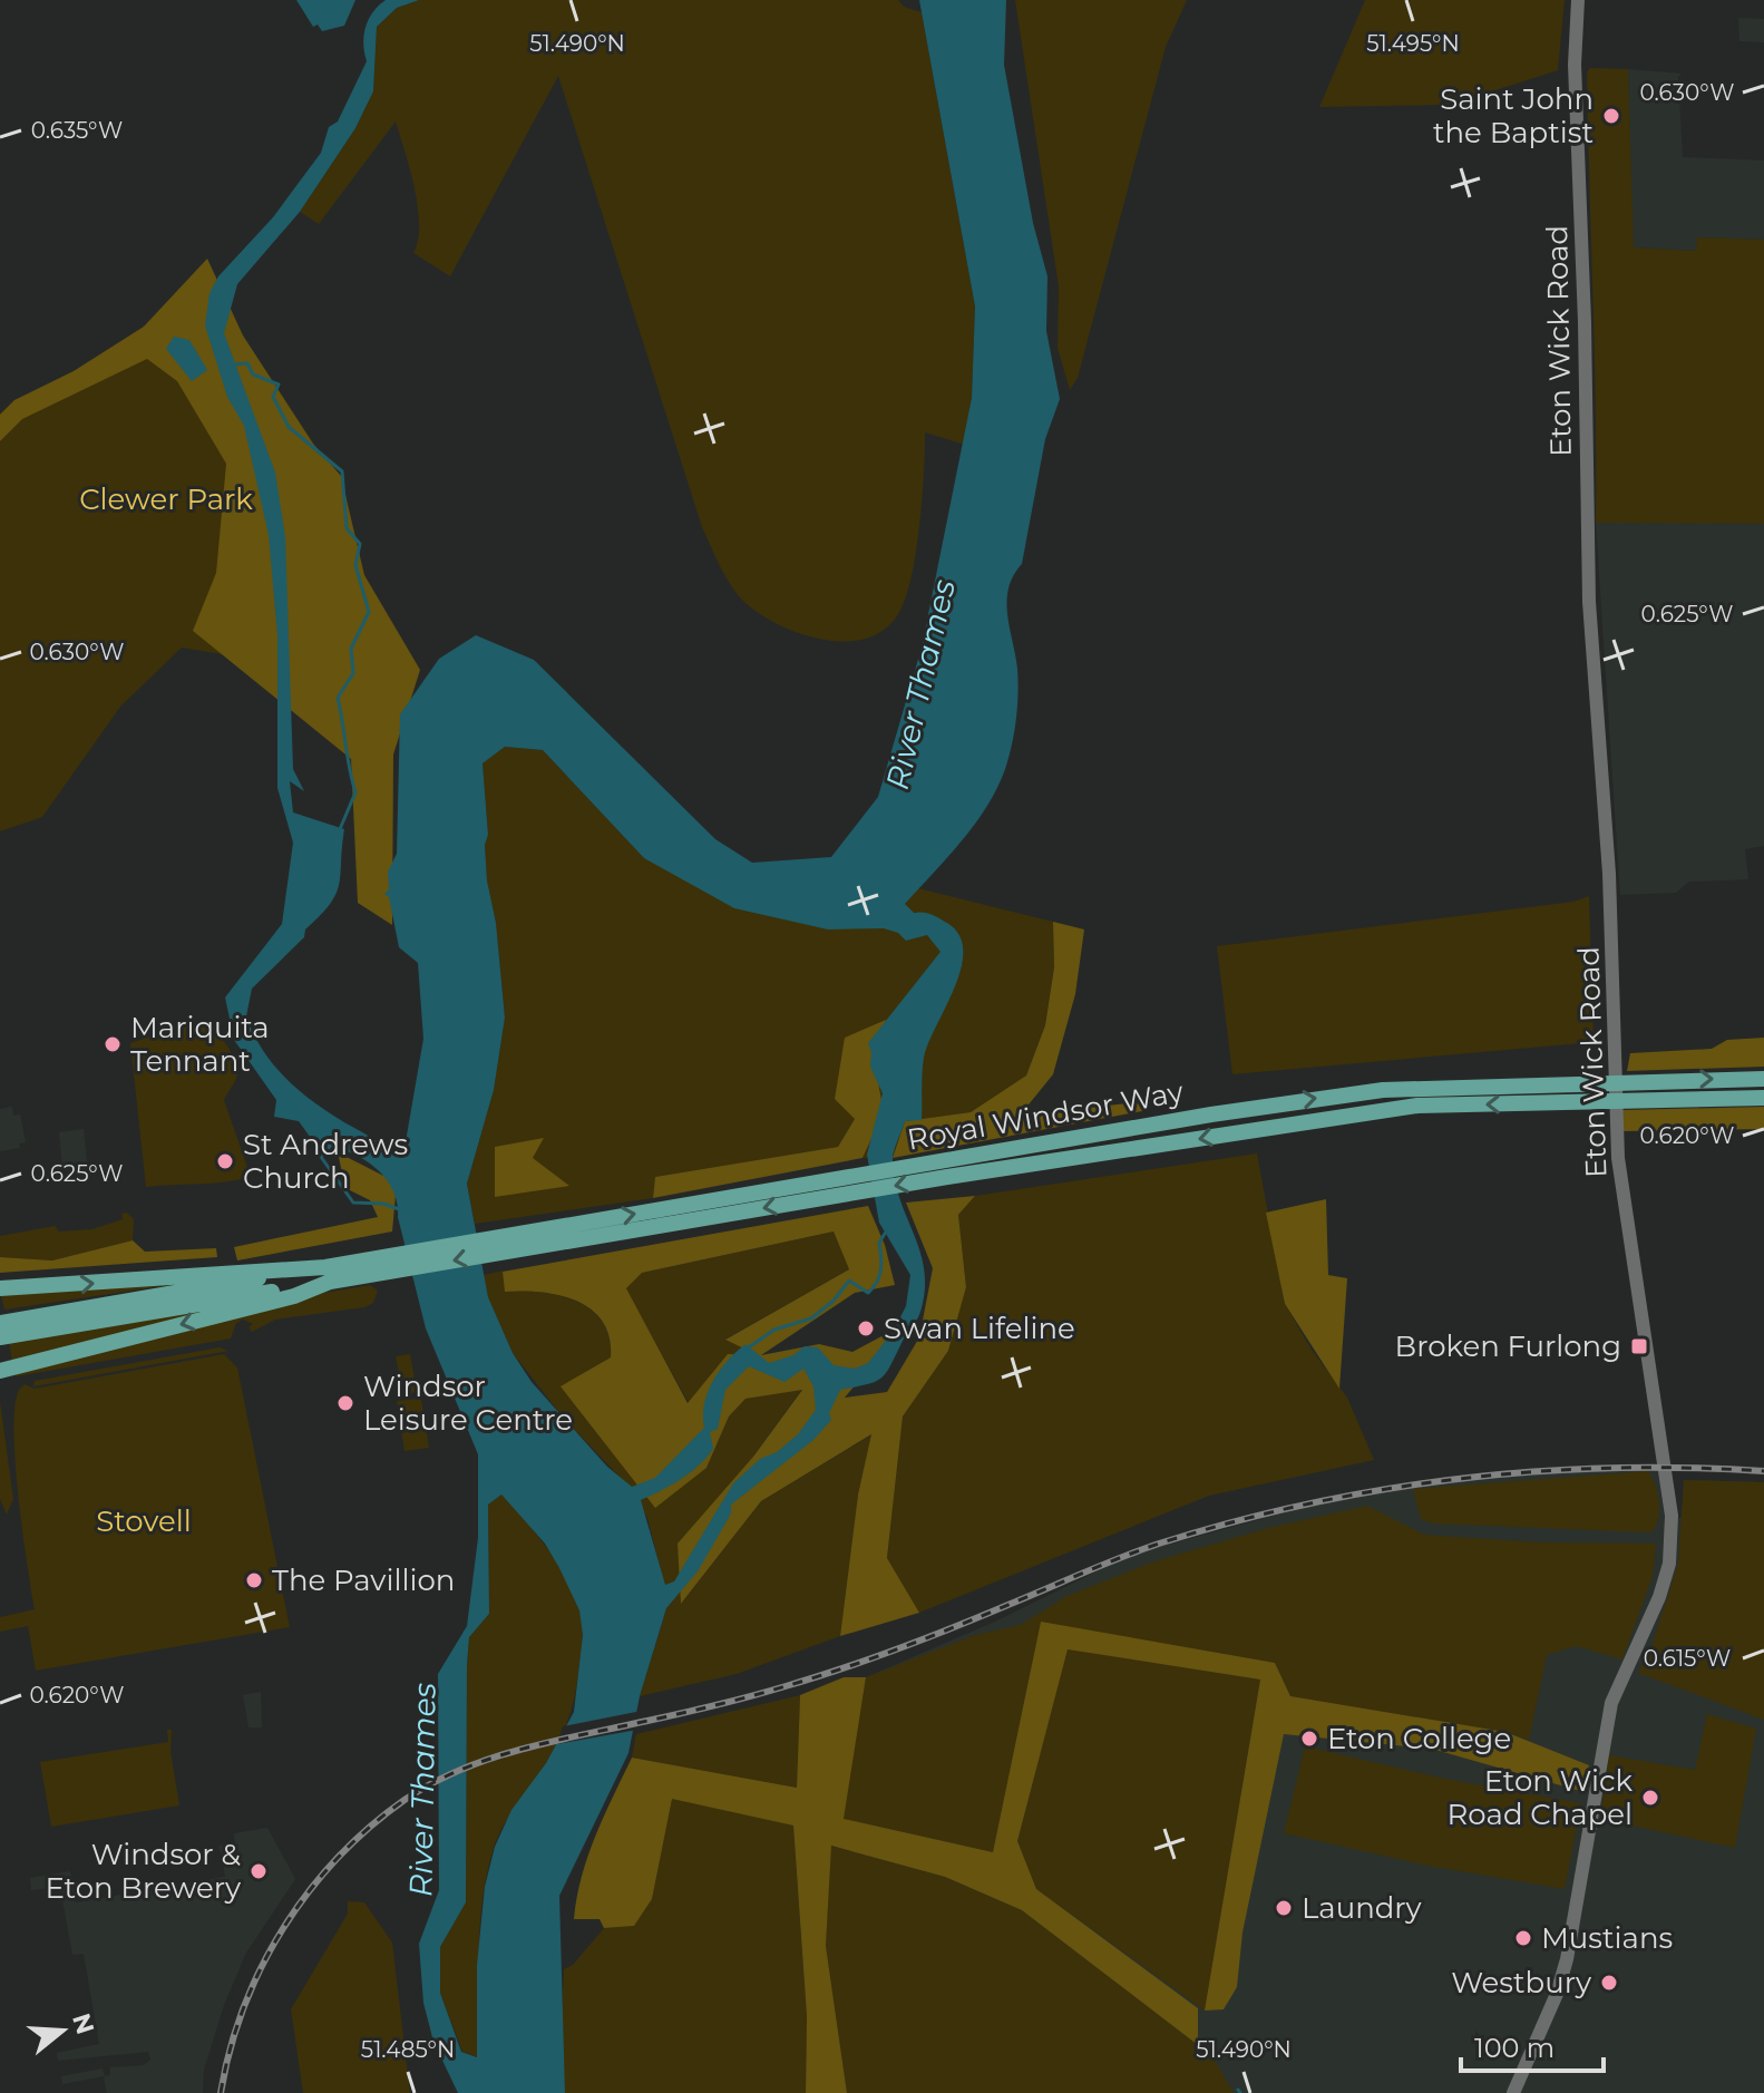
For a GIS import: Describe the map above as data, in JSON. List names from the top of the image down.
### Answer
{
  "streets": {
    "main road": ["Eton Wick Road", "Royal Windsor Way"]
  },
  "water": ["River Thames"],
  "parks": ["Clewer Park", "Stovell"],
  "places": {
    "other": [
      "Saint John the Baptist",
      "Mariquita Tennant",
      "St Andrews Church",
      "Swan Lifeline",
      "Windsor Leisure Centre",
      "The Pavillion",
      "Eton College",
      "Eton Wick Road Chapel",
      "Windsor & Eton Brewery",
      "Laundry",
      "Mustians",
      "Westbury"
    ],
    "transit": ["Broken Furlong"]
  },
  "scale_bar": "100 m",
  "north": "right",
  "coordinates": [
    "51.490°N",
    "51.495°N",
    "0.630°W",
    "0.635°W",
    "0.625°W",
    "0.620°W",
    "0.615°W",
    "51.485°N"
  ]
}
